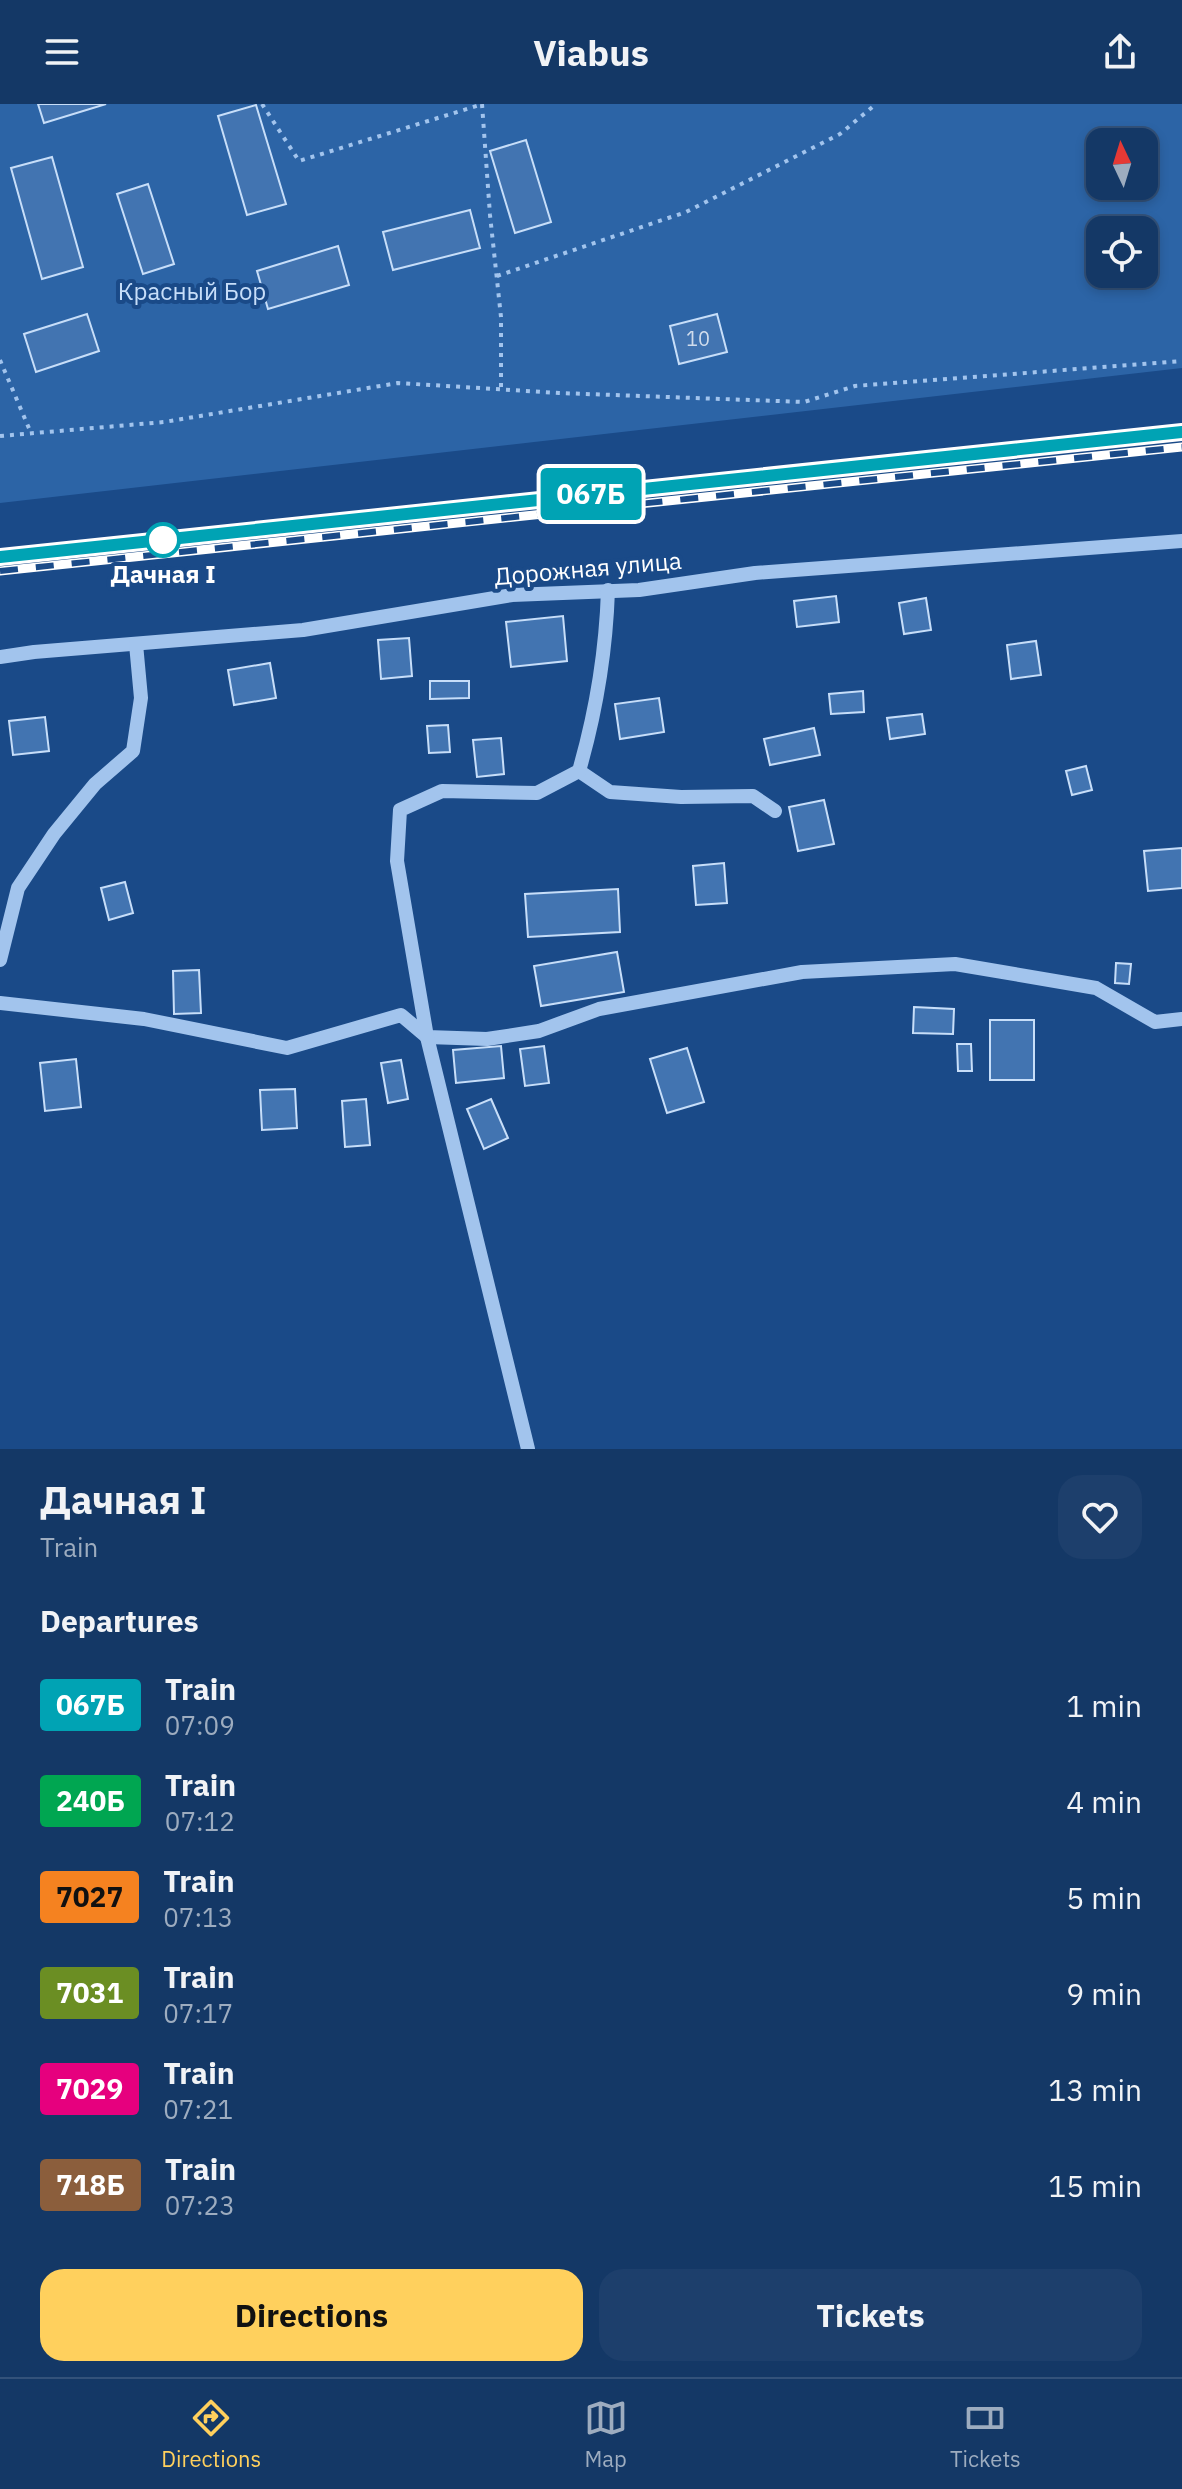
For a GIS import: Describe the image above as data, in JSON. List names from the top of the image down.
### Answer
{
  "streets": {
    "street": ["Дорожная улица"]
  },
  "parks": ["Красный Бор"],
  "places": ["Дачная I"],
  "house_numbers": ["10"],
  "north": "top",
  "page": {
    "header": "Viabus",
    "on_map": "067Б",
    "heading": [
      ["Дачная I", "Train"],
      "Departures"
    ],
    "list": [
      {
        "mark": "067Б",
        "name": "Train",
        "note": "07:09",
        "value": "1 min"
      },
      {
        "mark": "240Б",
        "name": "Train",
        "note": "07:12",
        "value": "4 min"
      },
      {
        "mark": "7027",
        "name": "Train",
        "note": "07:13",
        "value": "5 min"
      },
      {
        "mark": "7031",
        "name": "Train",
        "note": "07:17",
        "value": "9 min"
      },
      {
        "mark": "7029",
        "name": "Train",
        "note": "07:21",
        "value": "13 min"
      },
      {
        "mark": "718Б",
        "name": "Train",
        "note": "07:23",
        "value": "15 min"
      }
    ],
    "buttons": ["Directions", "Tickets"],
    "tabs": ["Directions", "Map", "Tickets"]
  }
}
